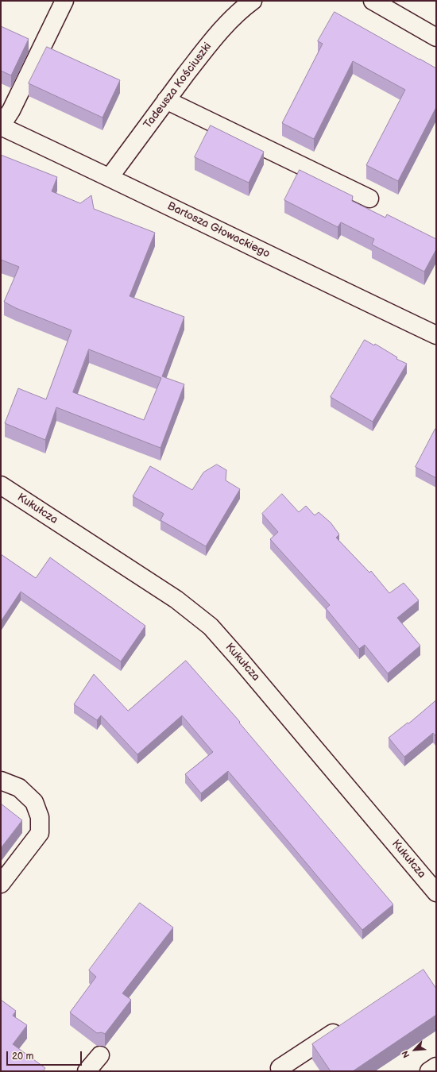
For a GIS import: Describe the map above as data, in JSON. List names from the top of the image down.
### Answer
{
  "streets": {
    "street": ["Tadeusza Kościuszki", "Bartosza Głowackiego", "Kukułcza"]
  },
  "crossings": [
    ["Tadeusza Kościuszki", "Bartosza Głowackiego"]
  ],
  "scale_bar": "20 m",
  "north": "bottom left"
}
